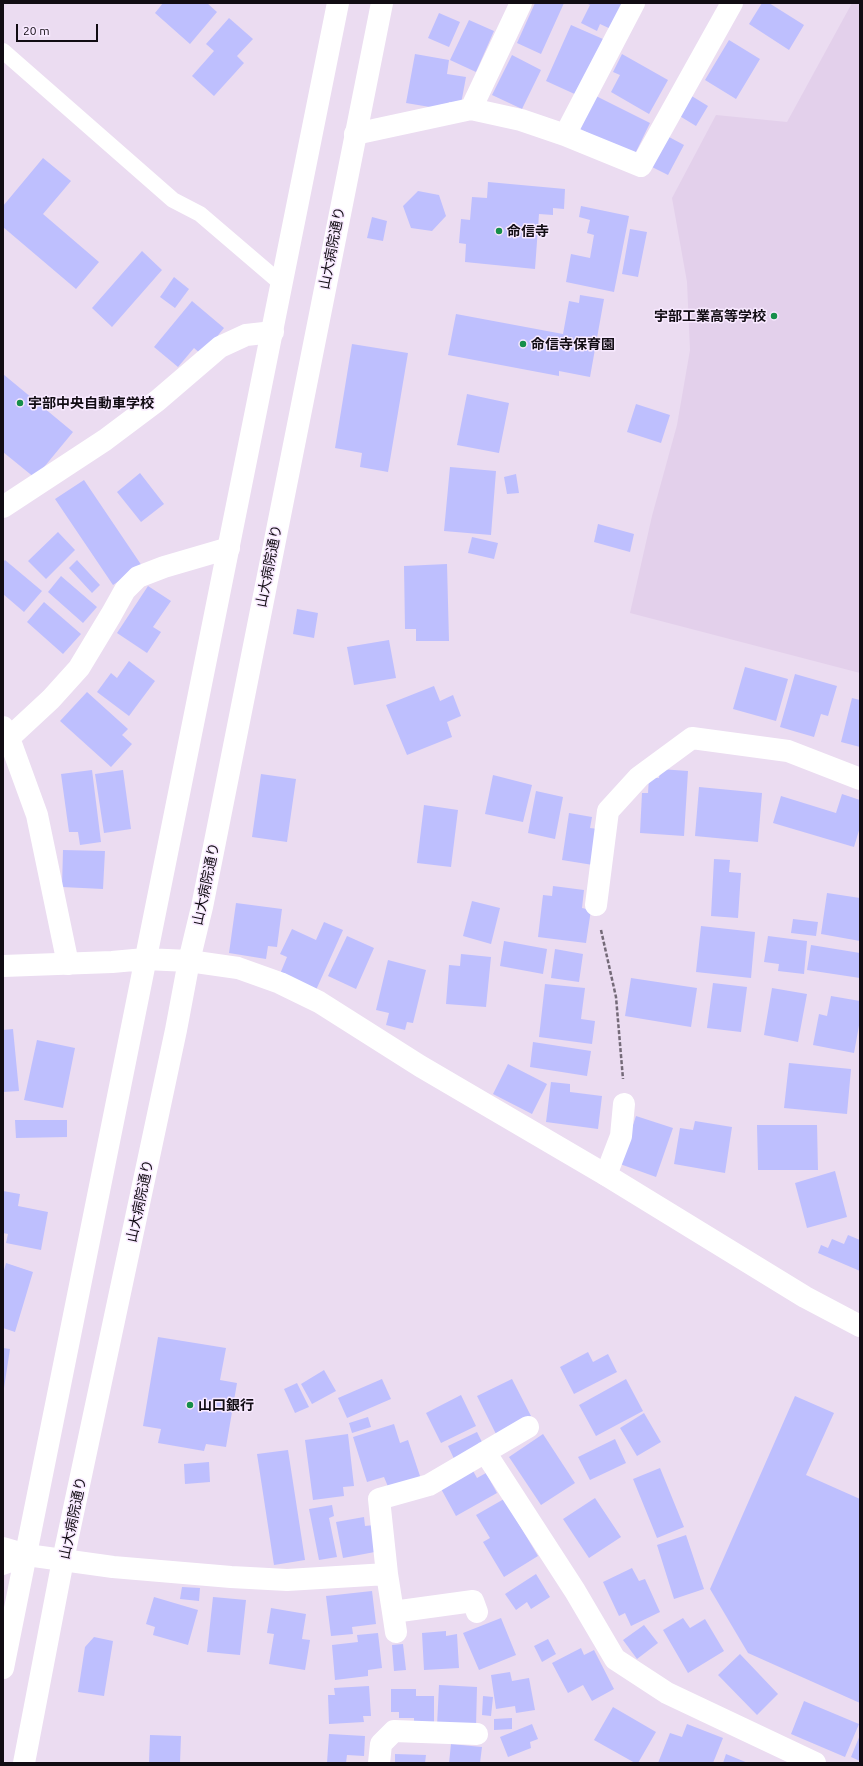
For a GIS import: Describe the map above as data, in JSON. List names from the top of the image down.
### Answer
{
  "streets": {
    "street": ["山大病院通り"]
  },
  "places": [
    "命信寺",
    "宇部工業高等学校",
    "命信寺保育園",
    "宇部中央自動車学校",
    "山口銀行"
  ],
  "scale_bar": "20 m"
}
